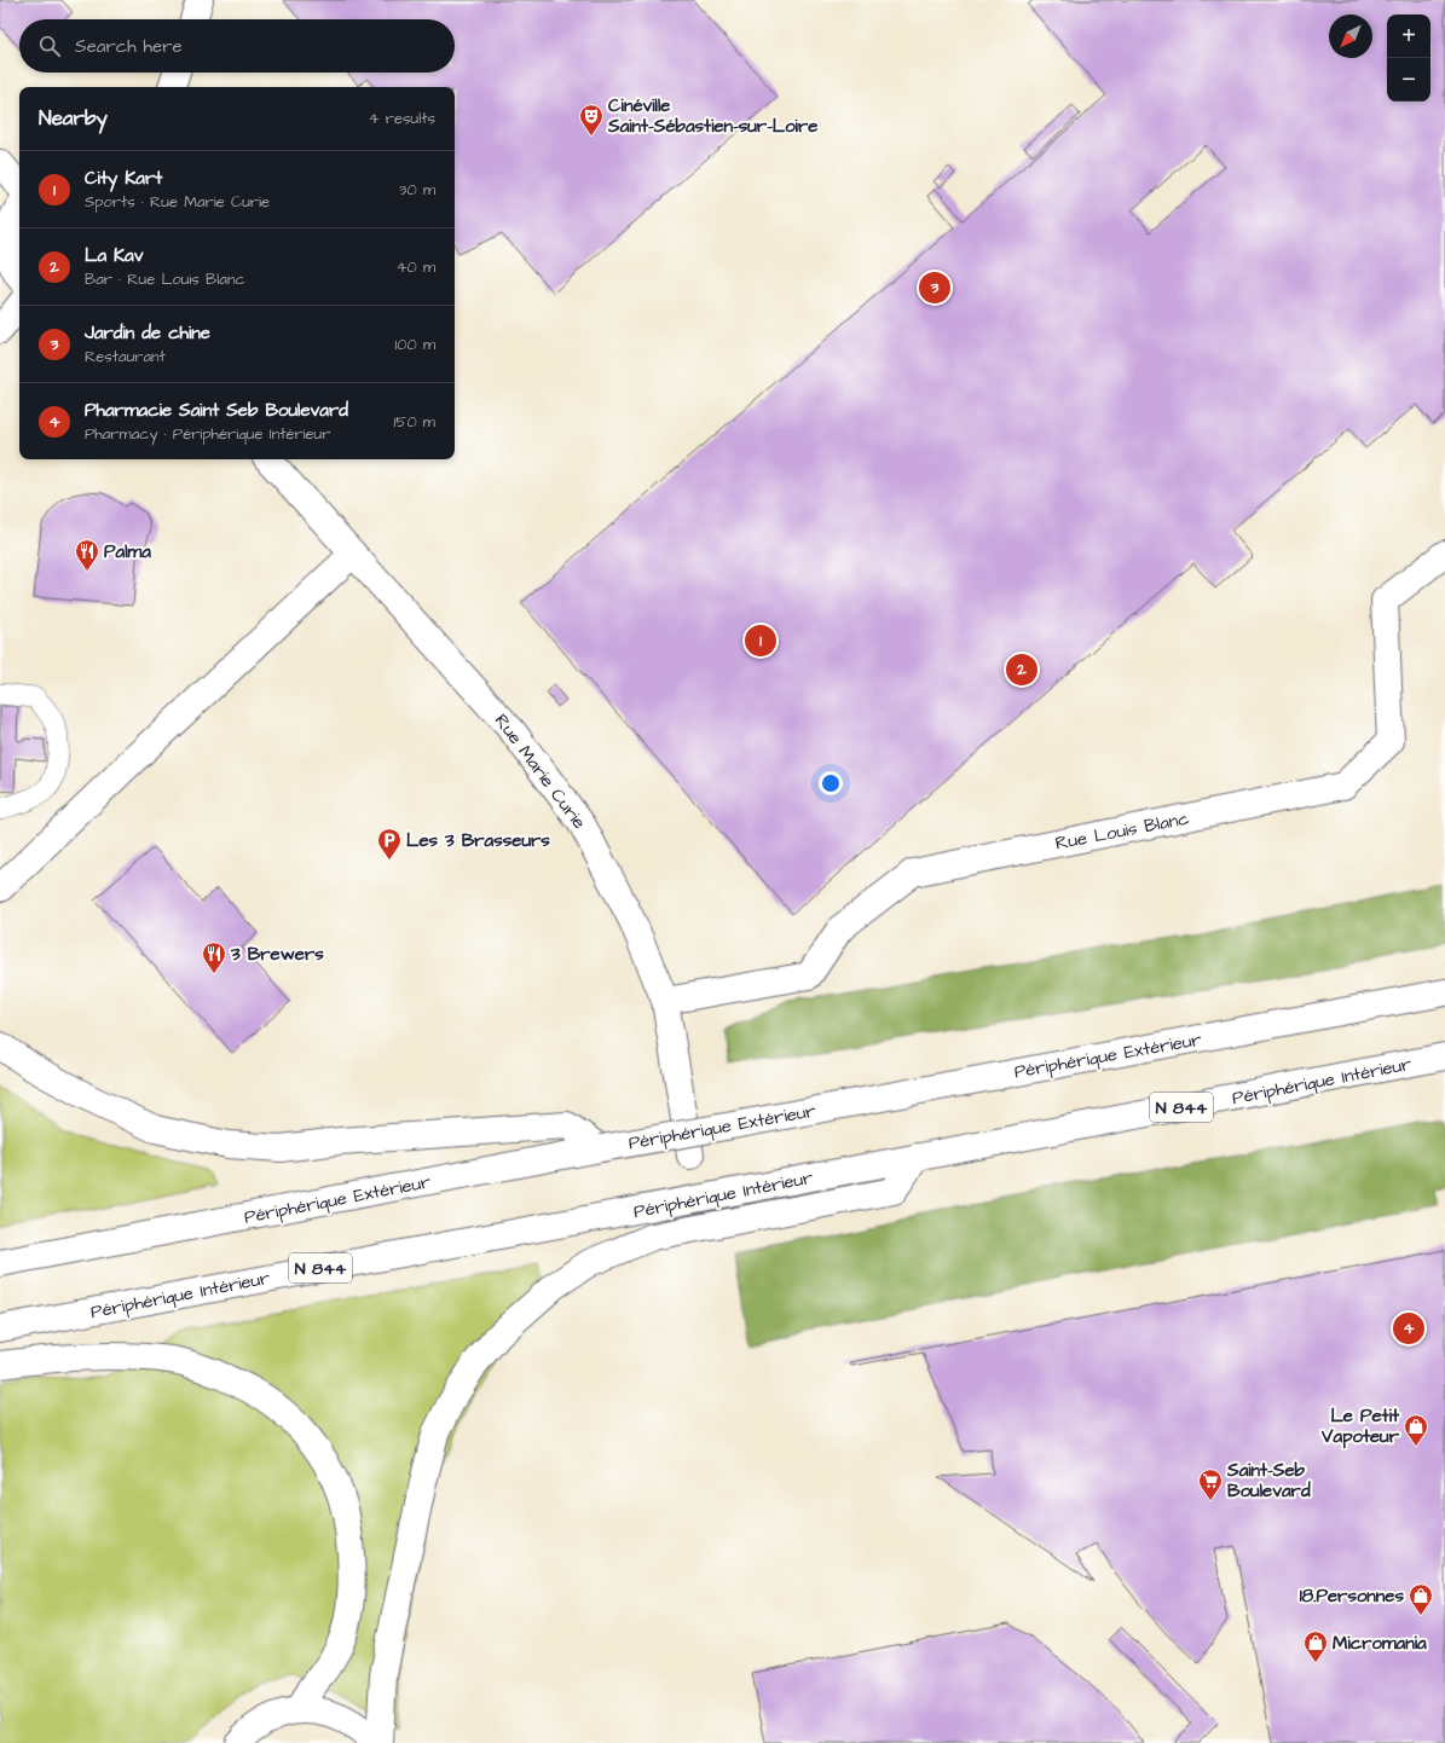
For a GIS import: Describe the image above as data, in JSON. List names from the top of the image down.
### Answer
{
  "streets": {
    "main road": [
      "Rue Marie Curie",
      "Rue Louis Blanc",
      "Périphérique Extérieur",
      "Périphérique Intérieur",
      "N 844"
    ]
  },
  "crossings": [
    ["Rue Marie Curie", "Rue Louis Blanc"]
  ],
  "places": {
    "theatre": ["Cinéville Saint-Sébastien-sur-Loire"],
    "restaurant": ["Palma", "3 Brewers"],
    "parking": ["Les 3 Brasseurs"],
    "shop": ["Le Petit Vapoteur", "18.Personnes", "Micromania"],
    "supermarket": ["Saint-Seb Boulevard"]
  },
  "north": "bottom left",
  "page": {
    "map_buttons": ["+", "−"],
    "search": "Search here",
    "heading": ["Nearby", "4 results"],
    "list": [
      {
        "mark": "1",
        "name": "City Kart",
        "note": "Sports · Rue Marie Curie",
        "value": "30 m"
      },
      {
        "mark": "2",
        "name": "La Kav",
        "note": "Bar · Rue Louis Blanc",
        "value": "40 m"
      },
      {
        "mark": "3",
        "name": "Jardin de chine",
        "note": "Restaurant",
        "value": "100 m"
      },
      {
        "mark": "4",
        "name": "Pharmacie Saint Seb Boulevard",
        "note": "Pharmacy · Périphérique Intérieur",
        "value": "150 m"
      }
    ],
    "pins": [
      "3",
      "1",
      "2",
      "4"
    ]
  }
}
